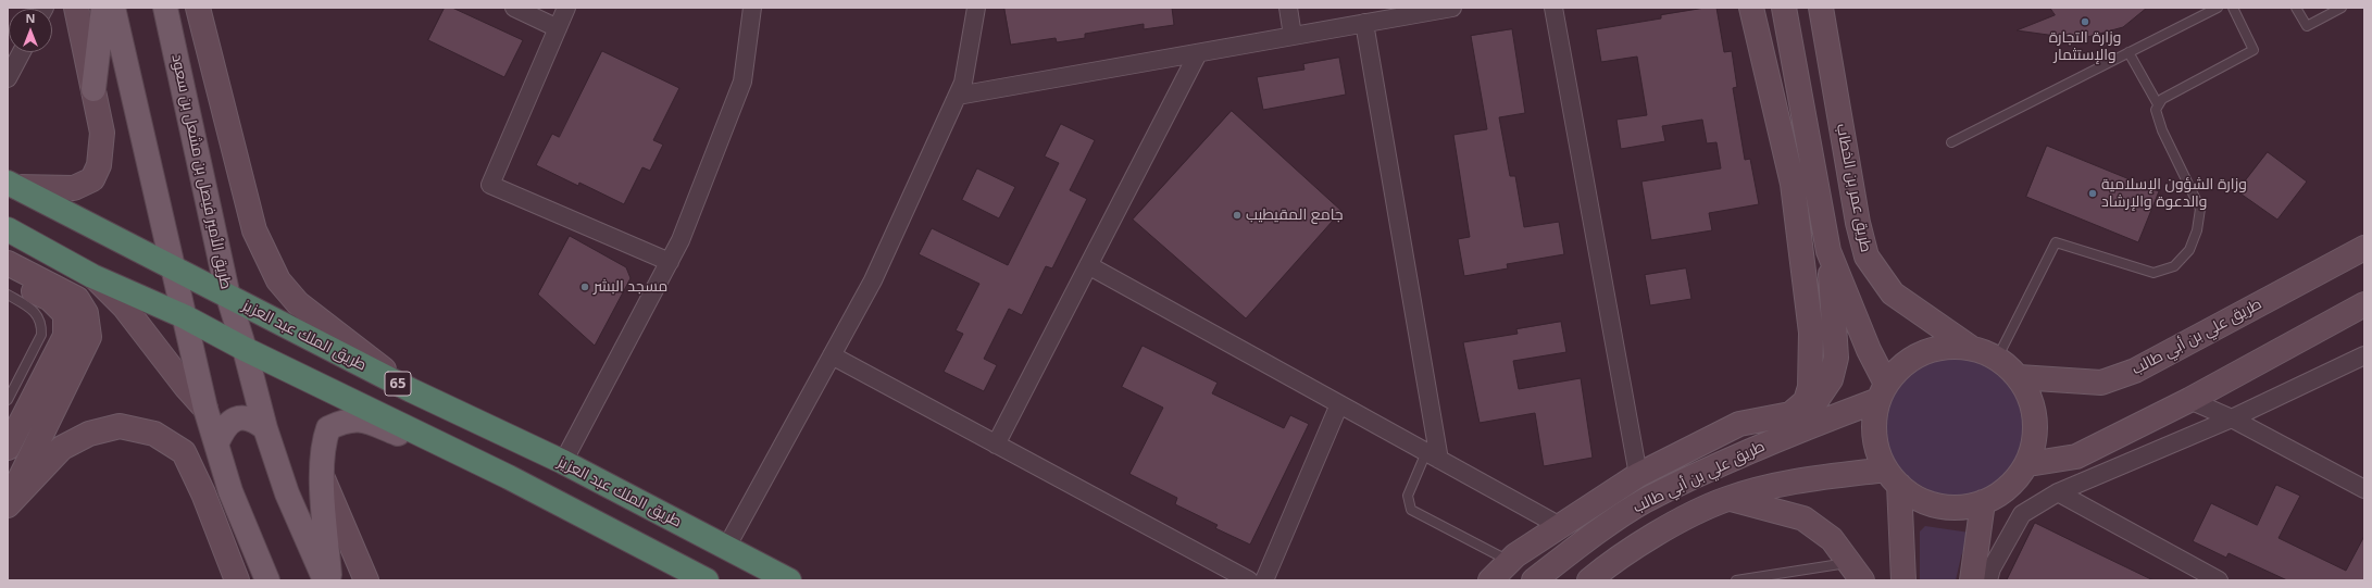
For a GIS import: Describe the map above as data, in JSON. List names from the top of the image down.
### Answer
{
  "streets": {
    "highway": ["طريق الملك عبد العزيز", "65"],
    "main road": ["طريق الأمير فيصل بن مشعل بن سعود", "طريق عمر بن الخطاب", "طريق علي بن أبي طالب"]
  },
  "crossings": [
    ["طريق الأمير فيصل بن مشعل بن سعود", "طريق الملك عبد العزيز"],
    ["طريق الأمير فيصل بن مشعل بن سعود", "65"]
  ],
  "places": [
    "وزارة التجارة والإستثمار",
    "وزارة الشؤون الإسلامية والدعوة والإرشاد",
    "جامع المقيطيب",
    "مسجد البشر"
  ],
  "north": "top"
}
